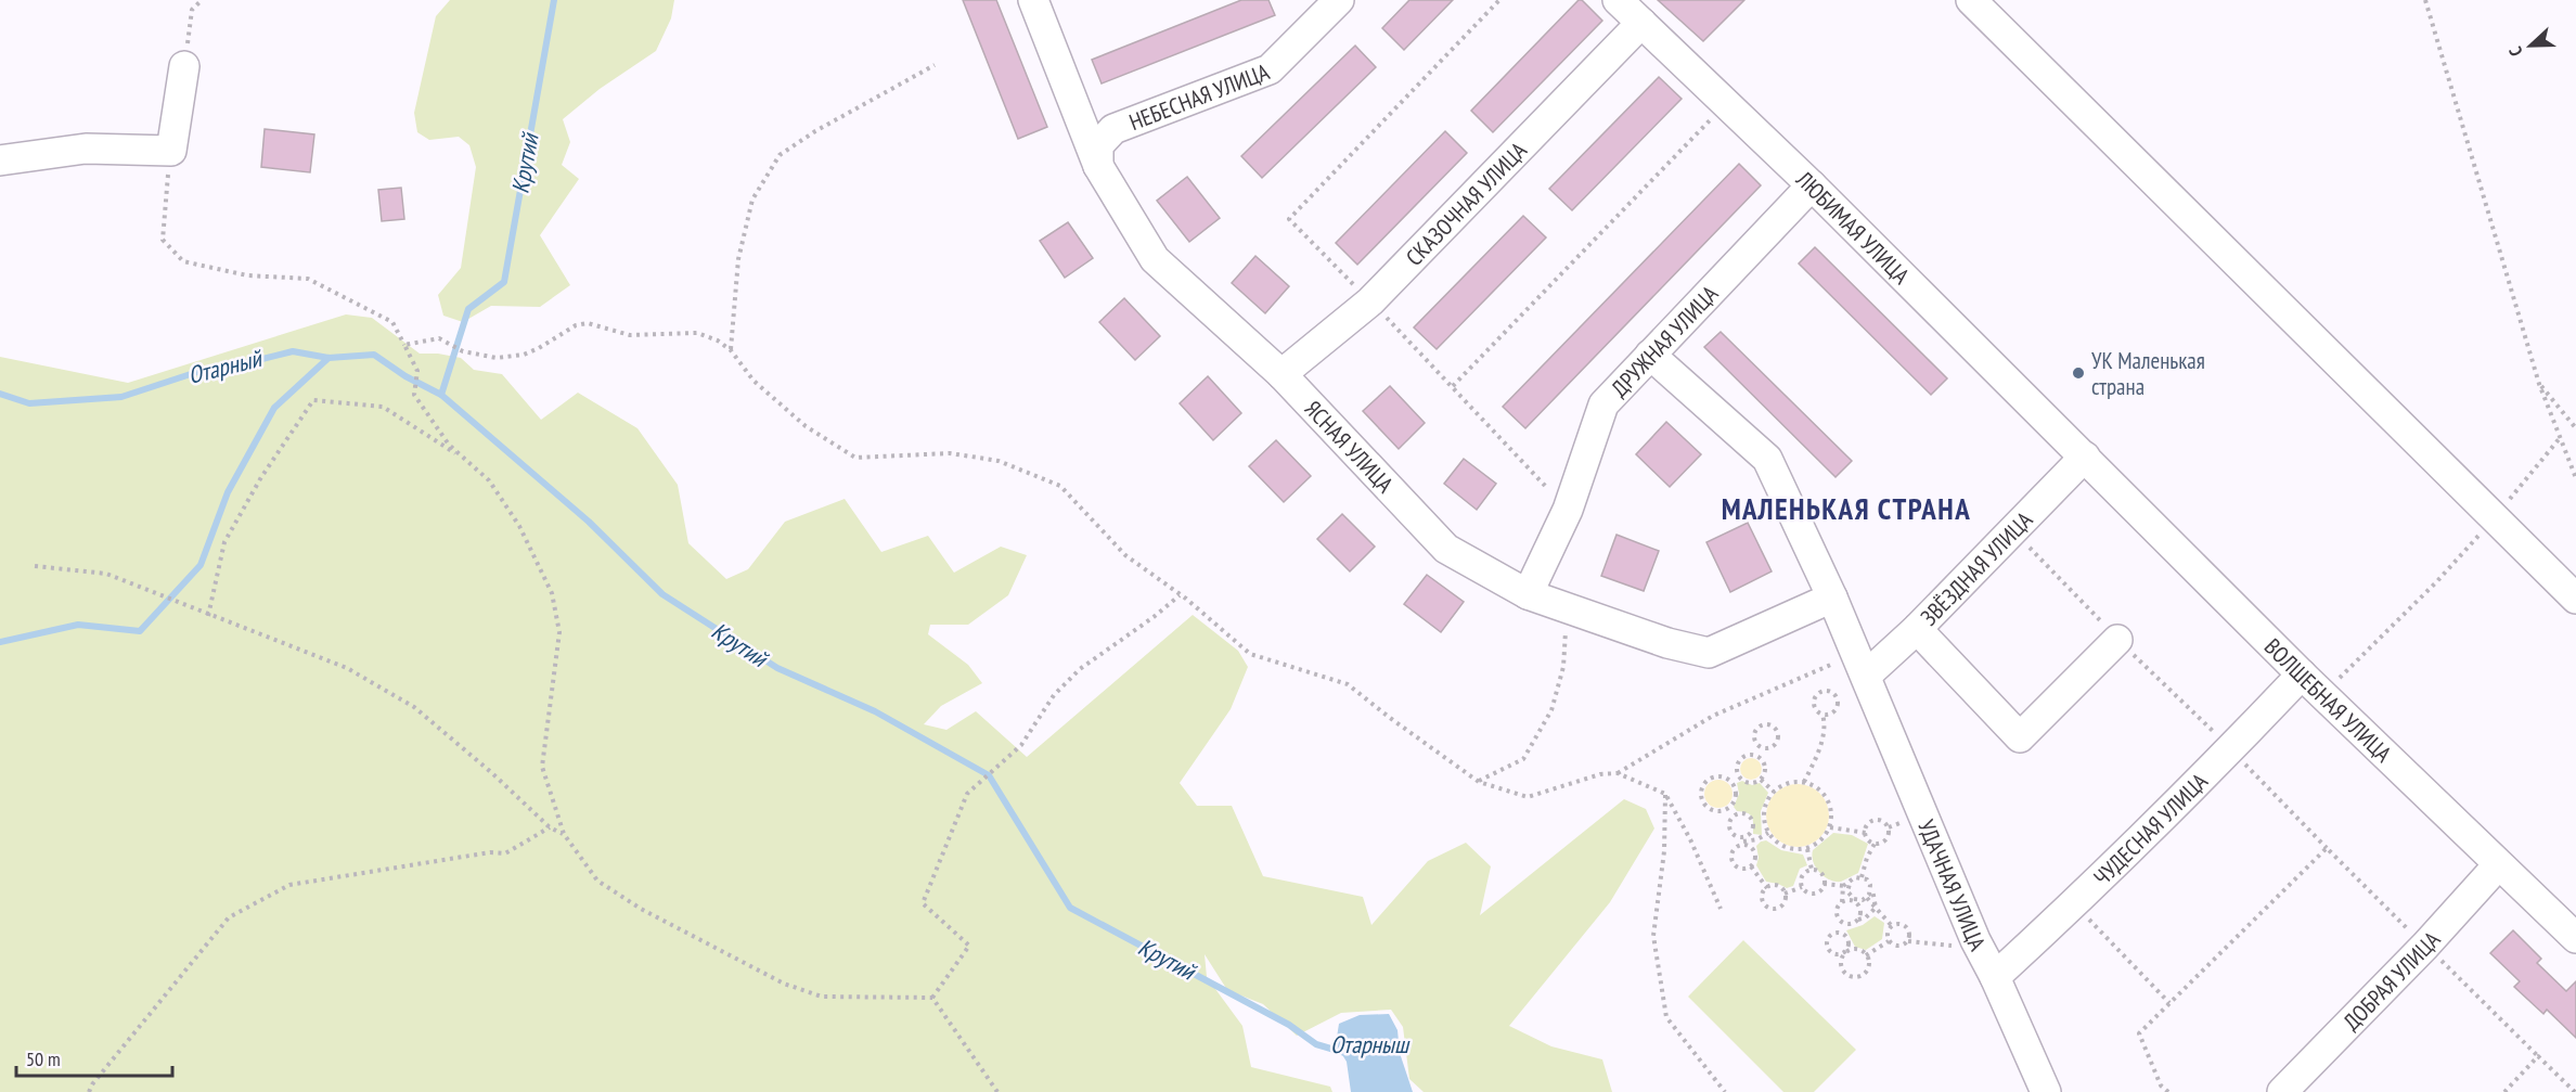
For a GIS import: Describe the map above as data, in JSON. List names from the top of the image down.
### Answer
{
  "streets": {
    "street": [
      "НЕБЕСНАЯ УЛИЦА",
      "СКАЗОЧНАЯ УЛИЦА",
      "ЛЮБИМАЯ УЛИЦА",
      "ДРУЖНАЯ УЛИЦА",
      "ЯСНАЯ УЛИЦА",
      "ЗВЁЗДНАЯ УЛИЦА",
      "ВОЛШЕБНАЯ УЛИЦА",
      "ЧУДЕСНАЯ УЛИЦА",
      "УДАЧНАЯ УЛИЦА",
      "ДОБРАЯ УЛИЦА"
    ]
  },
  "crossings": [
    ["НЕБЕСНАЯ УЛИЦА", "ЯСНАЯ УЛИЦА"],
    ["СКАЗОЧНАЯ УЛИЦА", "ЛЮБИМАЯ УЛИЦА"],
    ["СКАЗОЧНАЯ УЛИЦА", "ЯСНАЯ УЛИЦА"],
    ["ЛЮБИМАЯ УЛИЦА", "ДРУЖНАЯ УЛИЦА"],
    ["ЛЮБИМАЯ УЛИЦА", "ЗВЁЗДНАЯ УЛИЦА"],
    ["ЛЮБИМАЯ УЛИЦА", "ВОЛШЕБНАЯ УЛИЦА"],
    ["ДРУЖНАЯ УЛИЦА", "ЯСНАЯ УЛИЦА"],
    ["ДРУЖНАЯ УЛИЦА", "УДАЧНАЯ УЛИЦА"],
    ["ЯСНАЯ УЛИЦА", "УДАЧНАЯ УЛИЦА"],
    ["ЗВЁЗДНАЯ УЛИЦА", "ВОЛШЕБНАЯ УЛИЦА"],
    ["ЗВЁЗДНАЯ УЛИЦА", "УДАЧНАЯ УЛИЦА"],
    ["ВОЛШЕБНАЯ УЛИЦА", "ЧУДЕСНАЯ УЛИЦА"],
    ["ВОЛШЕБНАЯ УЛИЦА", "ДОБРАЯ УЛИЦА"],
    ["ЧУДЕСНАЯ УЛИЦА", "УДАЧНАЯ УЛИЦА"]
  ],
  "districts": ["МАЛЕНЬКАЯ СТРАНА"],
  "water": ["Крутий", "Отарный", "Отарныш"],
  "places": ["УК Маленькая страна"],
  "scale_bar": "50 m",
  "north": "left"
}
